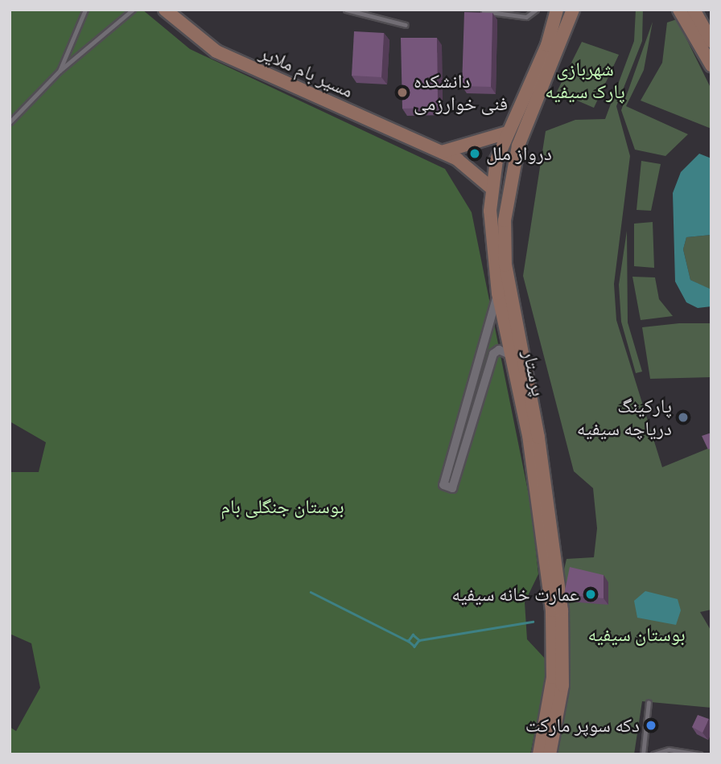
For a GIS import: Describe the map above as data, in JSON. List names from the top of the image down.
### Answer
{
  "streets": {
    "main road": ["مسیر بام ملایر", "پرستار"]
  },
  "crossings": [
    ["مسیر بام ملایر", "پرستار"]
  ],
  "parks": ["شهربازی پارک سیفیه", "بوستان جنگلی بام", "بوستان سیفیه"],
  "places": [
    "دانشکده فنی خوارزمی",
    "درواز ملل",
    "پارکینگ دریاچه سیفیه",
    "عمارت خانه سیفیه",
    "دکه سوپر مارکت"
  ]
}
